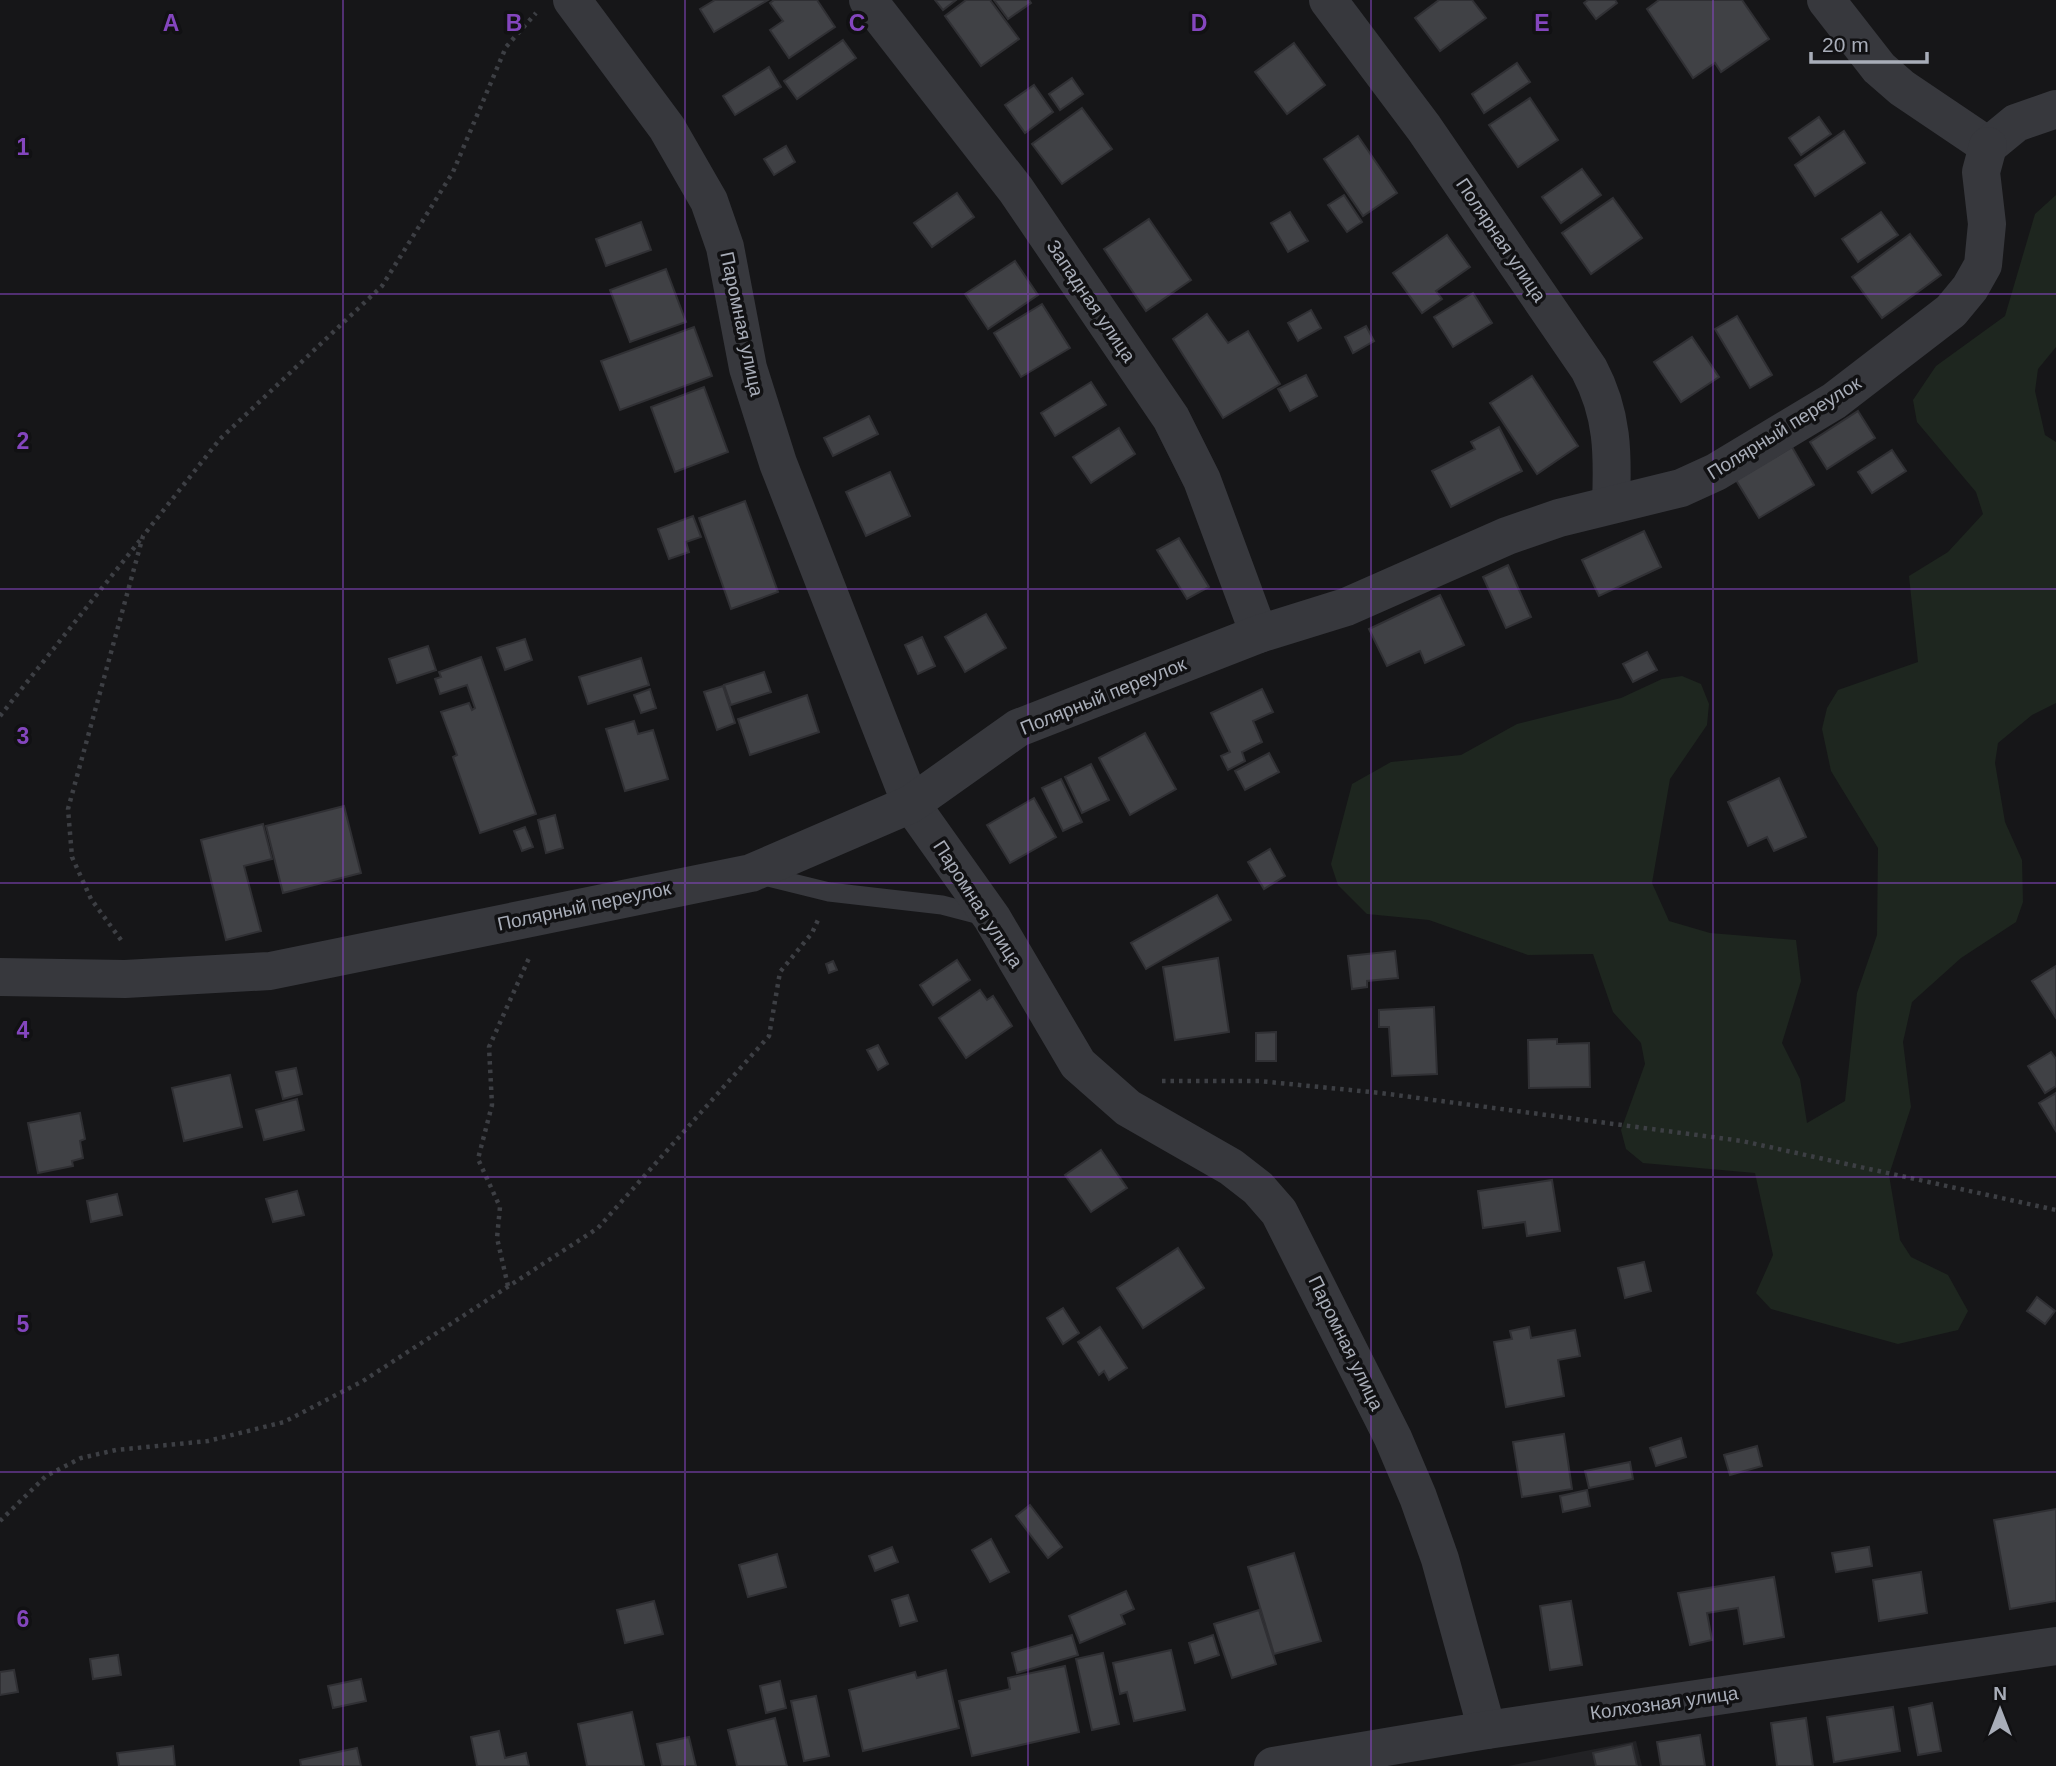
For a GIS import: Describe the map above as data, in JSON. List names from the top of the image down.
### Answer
{
  "streets": {
    "street": [
      "Полярная улица",
      "Западная улица",
      "Паромная улица",
      "Полярный переулок",
      "Колхозная улица"
    ]
  },
  "crossings": [
    ["Полярная улица", "Полярный переулок"],
    ["Западная улица", "Полярный переулок"],
    ["Паромная улица", "Полярный переулок"],
    ["Паромная улица", "Колхозная улица"]
  ],
  "scale_bar": "20 m",
  "north": "top",
  "grid": {
    "columns": [
      "A",
      "B",
      "C",
      "D",
      "E"
    ],
    "rows": [
      "1",
      "2",
      "3",
      "4",
      "5",
      "6"
    ]
  }
}
